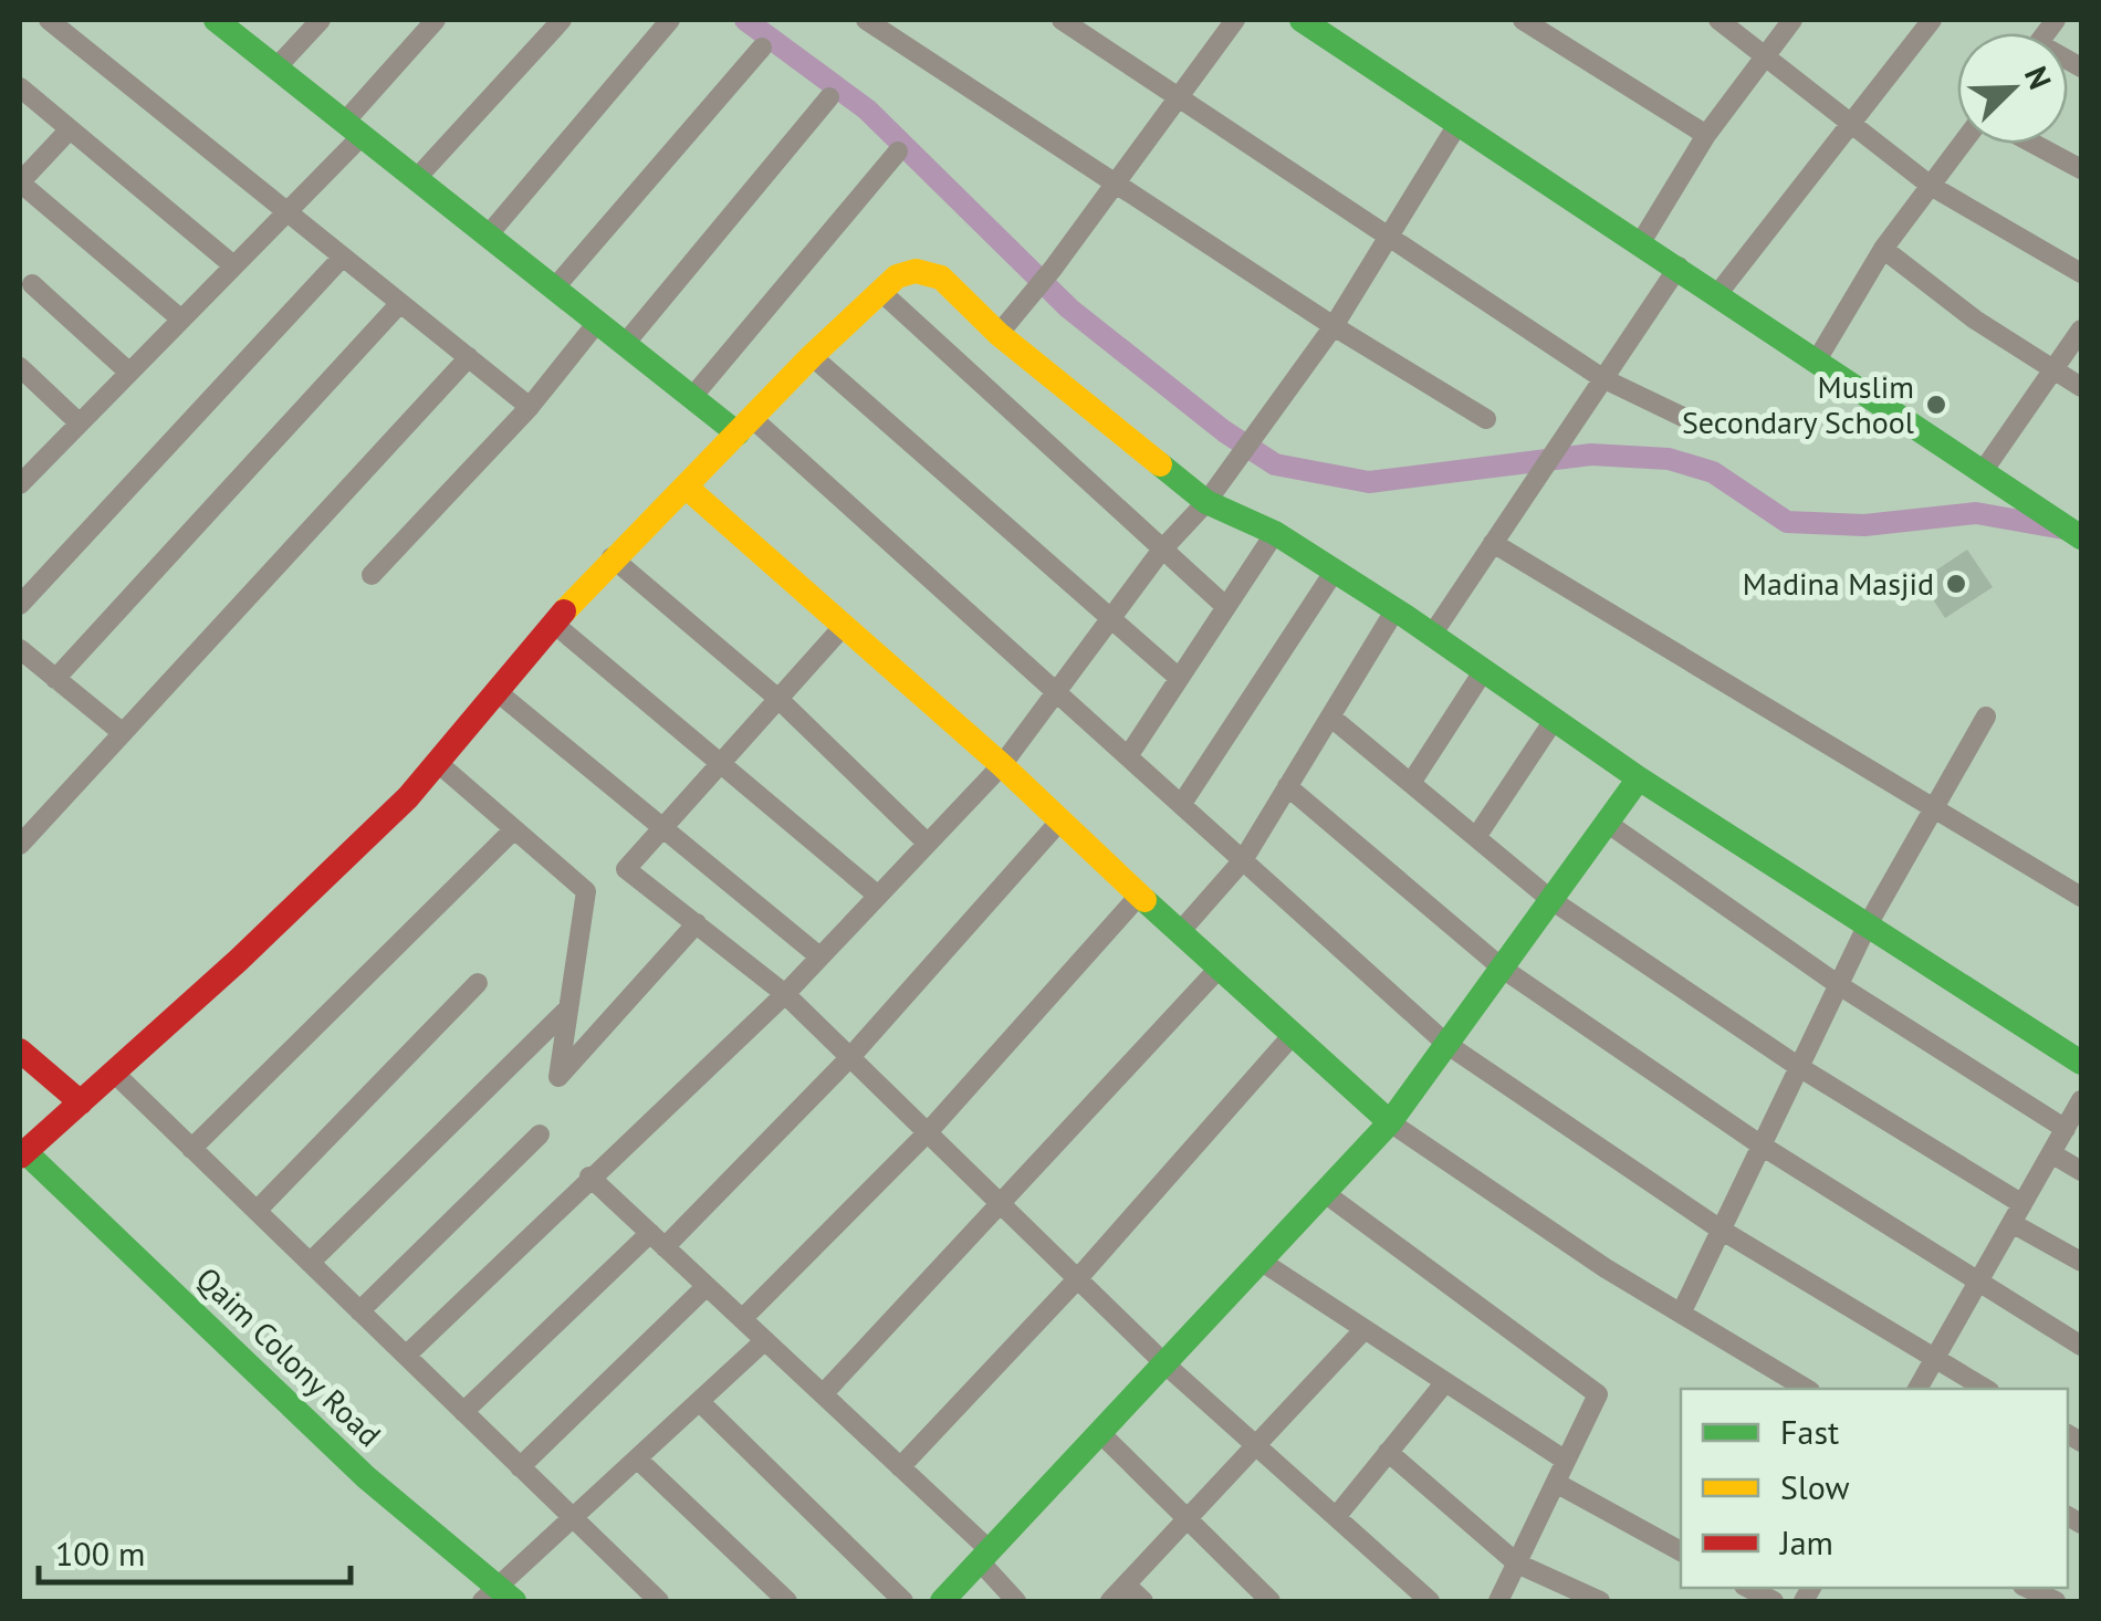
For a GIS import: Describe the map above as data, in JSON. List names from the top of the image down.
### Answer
{
  "streets": {
    "street": ["Qaim Colony Road"]
  },
  "places": ["Muslim Secondary School", "Madina Masjid"],
  "legend": ["Fast", "Slow", "Jam"],
  "scale_bar": "100 m",
  "north": "top right"
}
